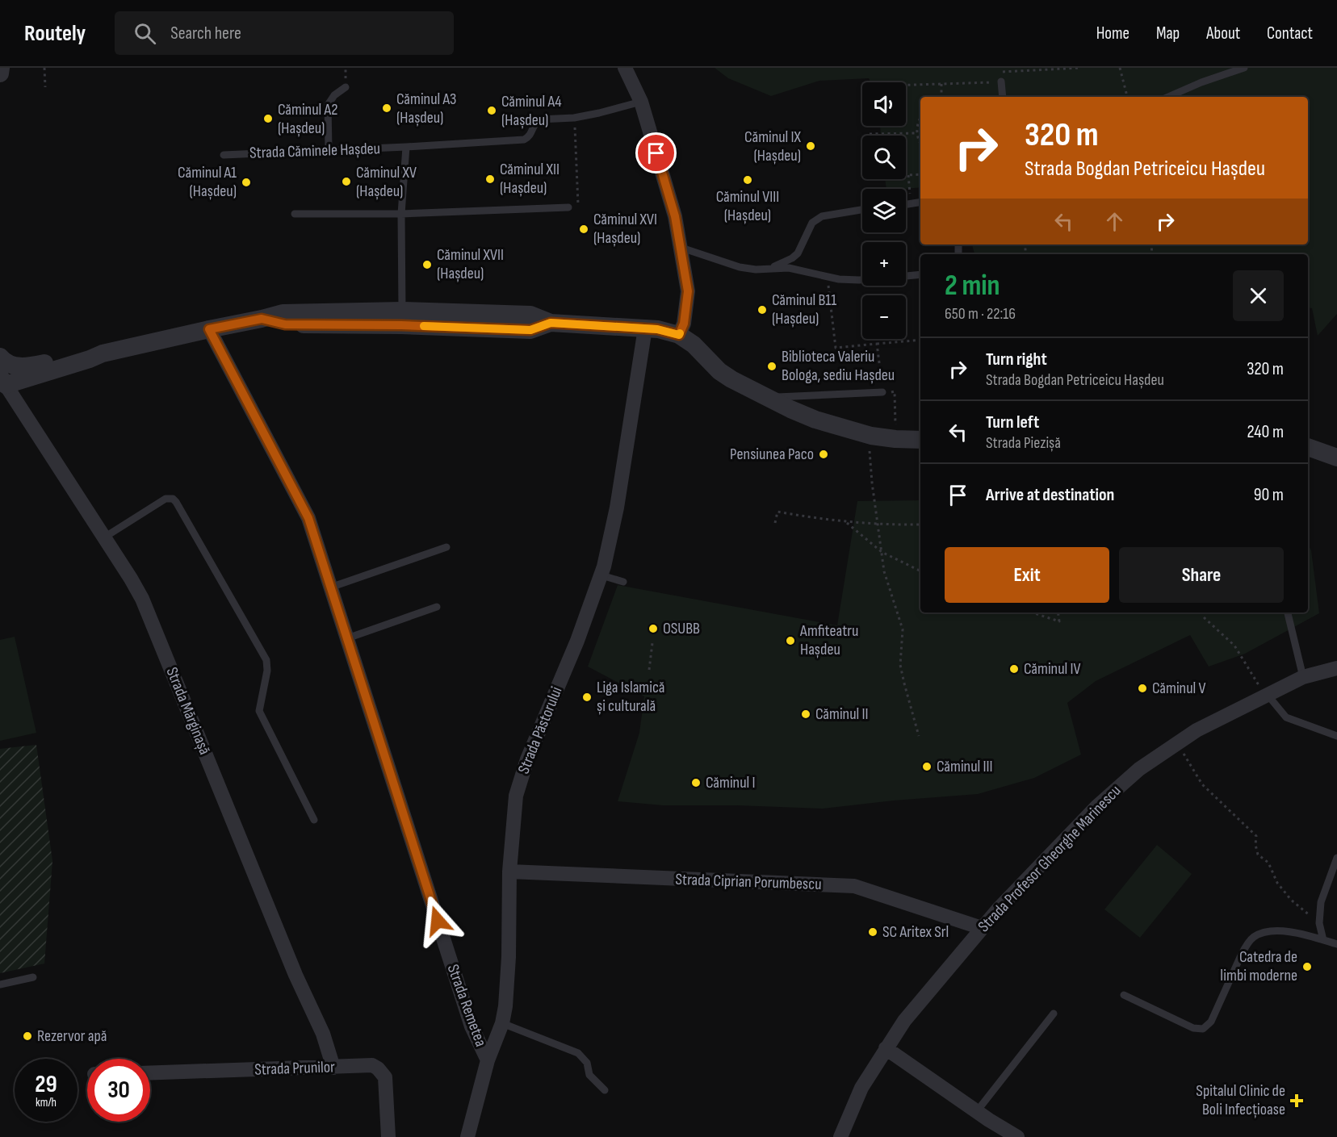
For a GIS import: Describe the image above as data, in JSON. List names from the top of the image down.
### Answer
{
  "streets": {
    "street": [
      "Strada Mărginașă",
      "Strada Păstorului",
      "Strada Profesor Gheorghe Marinescu",
      "Strada Ciprian Porumbescu",
      "Strada Remetea",
      "Strada Prunilor"
    ],
    "lane": ["Strada Căminele Hașdeu"]
  },
  "crossings": [
    ["Strada Mărginașă", "Strada Prunilor"],
    ["Strada Păstorului", "Strada Ciprian Porumbescu"],
    ["Strada Păstorului", "Strada Remetea"],
    ["Strada Profesor Gheorghe Marinescu", "Strada Ciprian Porumbescu"]
  ],
  "places": {
    "other": [
      "Căminul A3 (Hașdeu)",
      "Căminul A4 (Hașdeu)",
      "Căminul A2 (Hașdeu)",
      "Căminul IX (Hașdeu)",
      "Căminul XII (Hașdeu)",
      "Căminul VIII (Hașdeu)",
      "Căminul XV (Hașdeu)",
      "Căminul A1 (Hașdeu)",
      "Căminul XVI (Hașdeu)",
      "Căminul XVII (Hașdeu)",
      "Căminul B11 (Hașdeu)",
      "Biblioteca Valeriu Bologa, sediu Hașdeu",
      "Pensiunea Paco",
      "OSUBB",
      "Amfiteatru Hașdeu",
      "Căminul IV",
      "Căminul V",
      "Liga Islamică și culturală",
      "Căminul II",
      "Căminul III",
      "Căminul I",
      "SC Aritex Srl",
      "Catedra de limbi moderne",
      "Rezervor apă"
    ],
    "health": ["Spitalul Clinic de Boli Infecțioase"]
  },
  "page": {
    "header": "Routely",
    "search": "Search here",
    "nav": [
      "Home",
      "Map",
      "About",
      "Contact"
    ],
    "map_buttons": ["+", "−"],
    "turn": ["320 m", "Strada Bogdan Petriceicu Hașdeu"],
    "heading": ["2 min", "650 m · 22:16"],
    "list": [
      {
        "name": "Turn right",
        "note": "Strada Bogdan Petriceicu Hașdeu",
        "value": "320 m"
      },
      {
        "name": "Turn left",
        "note": "Strada Piezișă",
        "value": "240 m"
      },
      {
        "name": "Arrive at destination",
        "value": "90 m"
      }
    ],
    "buttons": ["Exit", "Share"],
    "speed": "29 km/h",
    "limit": "30"
  }
}
